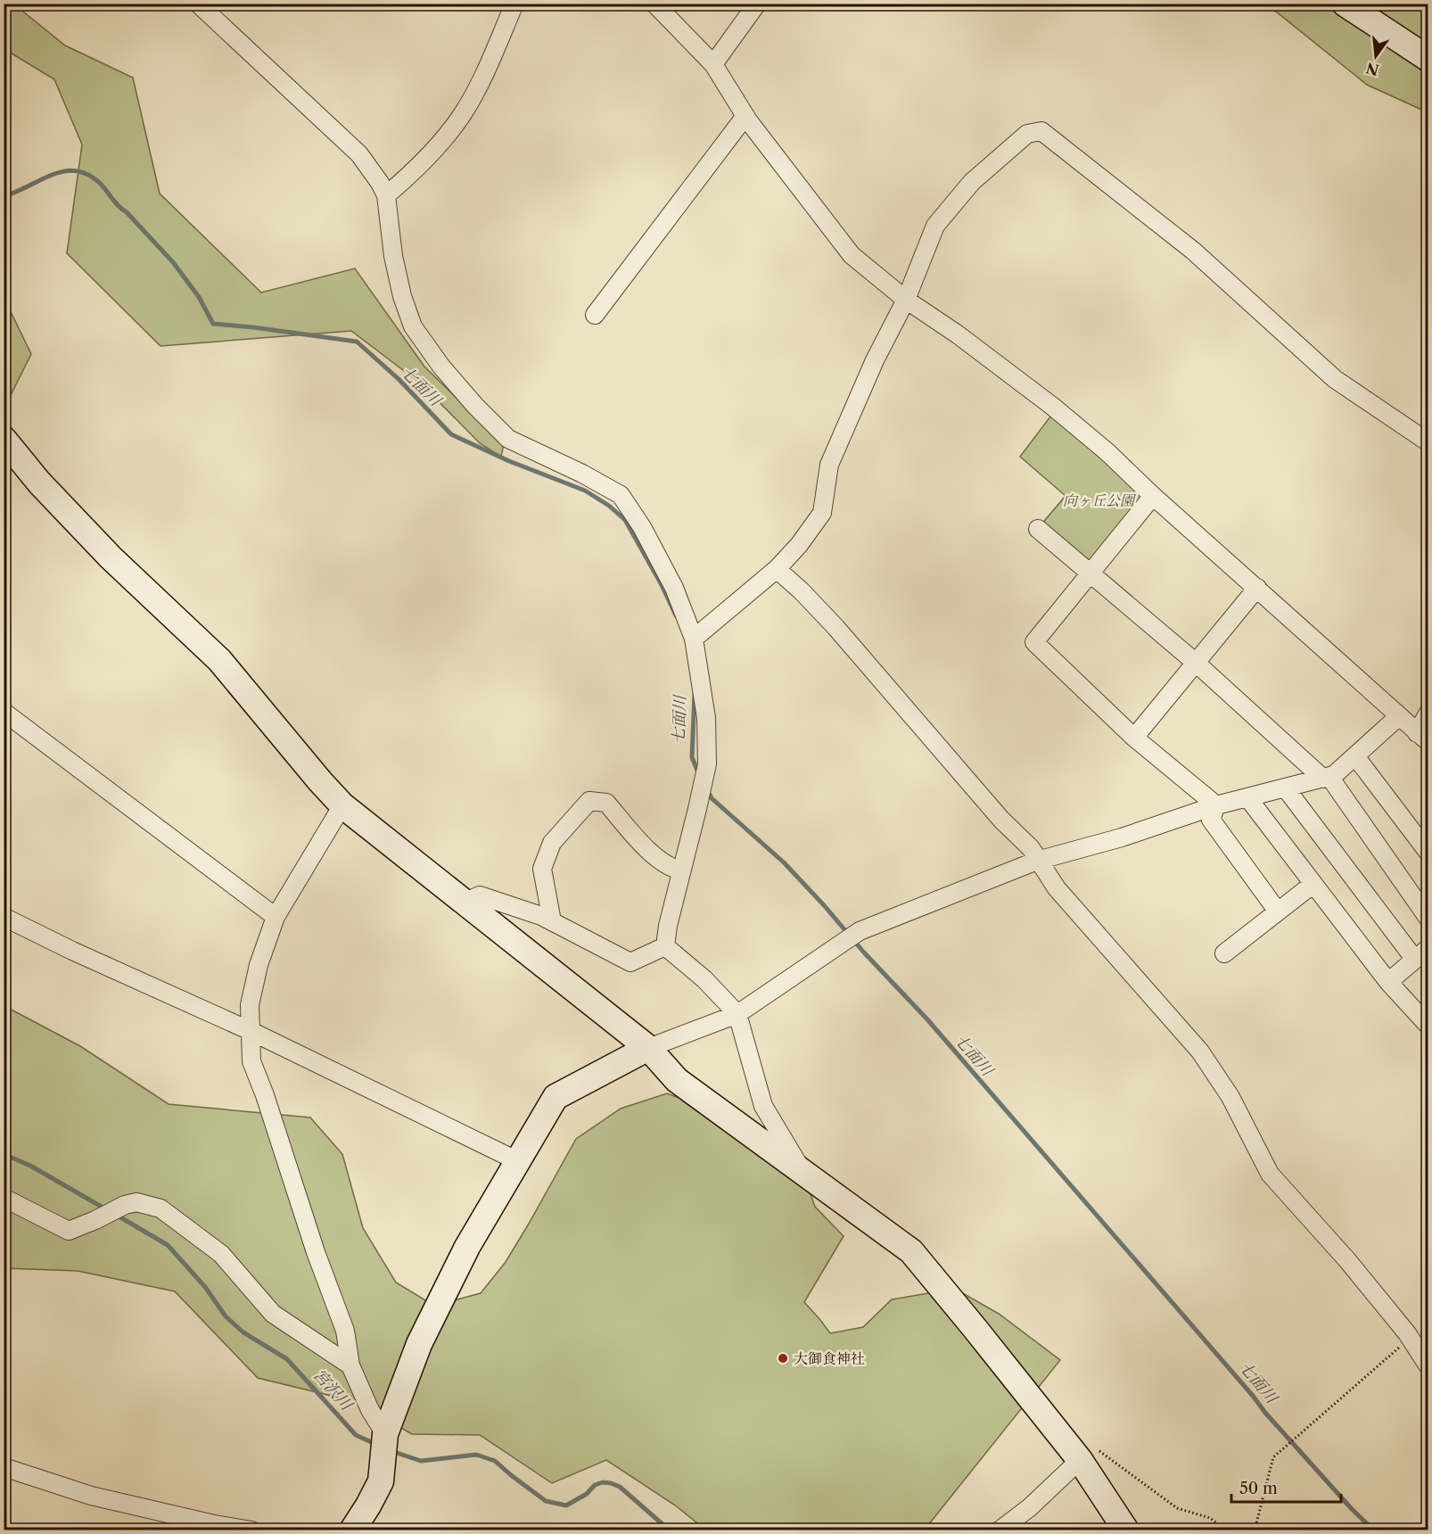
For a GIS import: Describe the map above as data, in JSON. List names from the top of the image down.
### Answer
{
  "water": ["七面川", "宮沢川"],
  "parks": ["向ヶ丘公園"],
  "places": ["大御食神社"],
  "scale_bar": "50 m",
  "north": "bottom"
}
